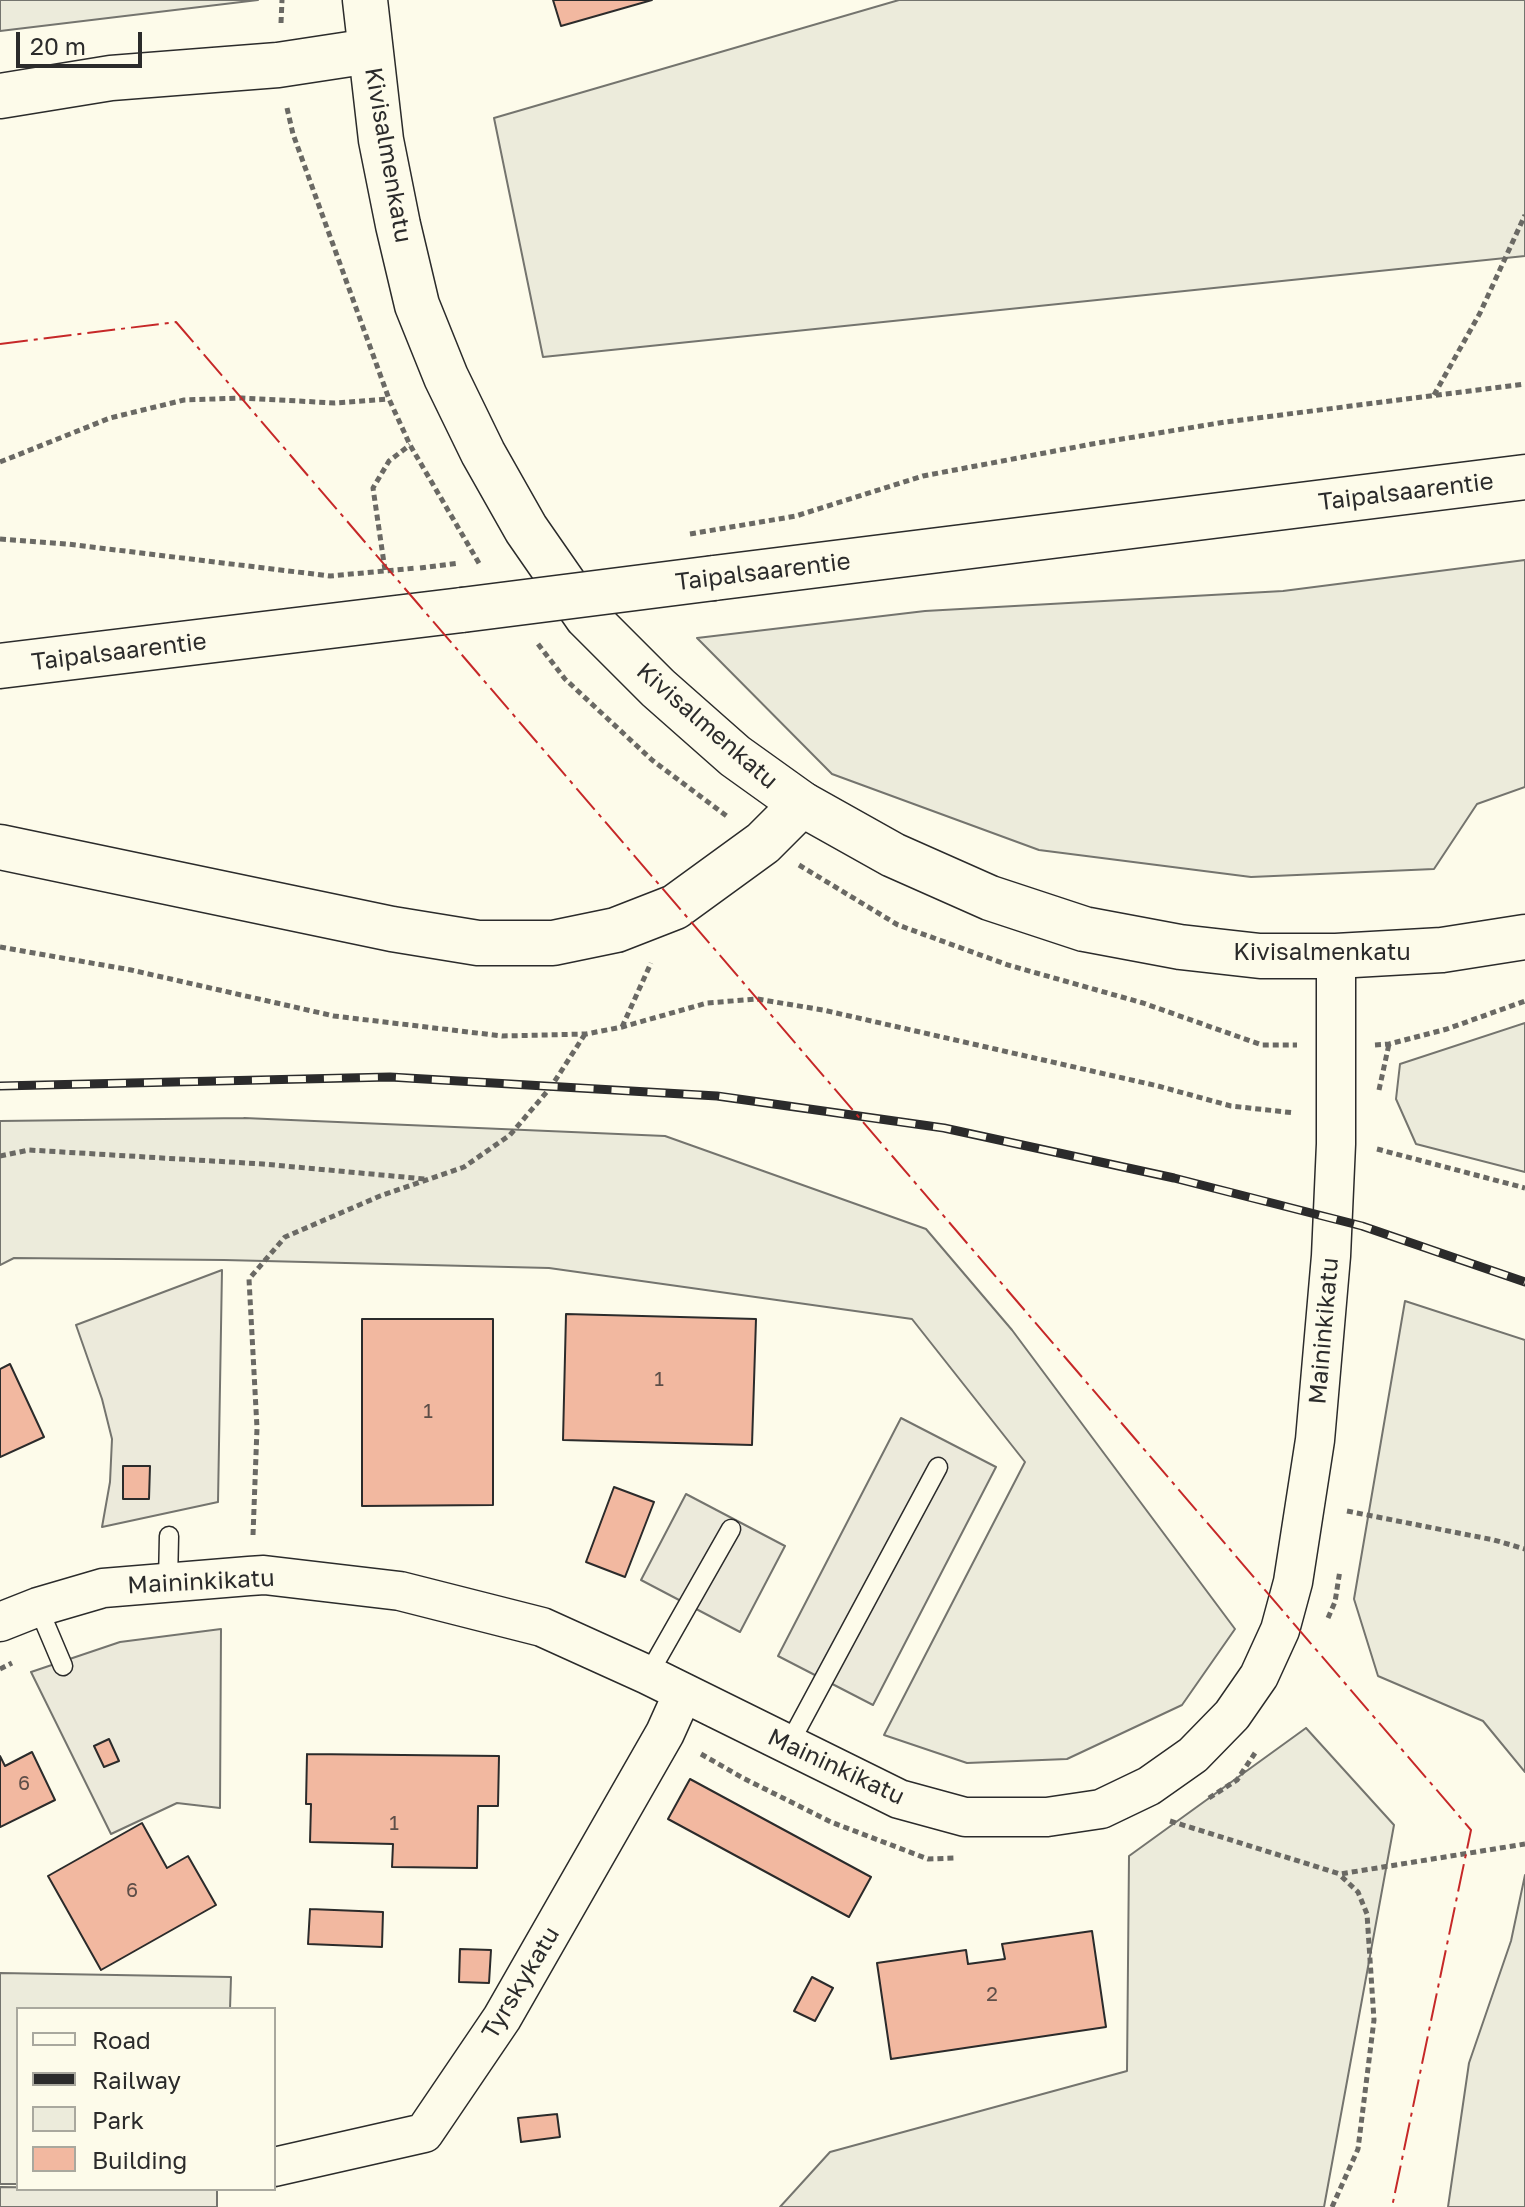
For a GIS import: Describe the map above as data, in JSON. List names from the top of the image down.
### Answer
{
  "streets": {
    "main road": ["Kivisalmenkatu", "Taipalsaarentie"],
    "street": ["Maininkikatu", "Tyrskykatu"]
  },
  "crossings": [
    ["Kivisalmenkatu", "Maininkikatu"],
    ["Maininkikatu", "Tyrskykatu"]
  ],
  "house_numbers": [
    "1",
    "1",
    "6",
    "1",
    "6",
    "2"
  ],
  "legend": [
    "Road",
    "Railway",
    "Park",
    "Building"
  ],
  "scale_bar": "20 m"
}
